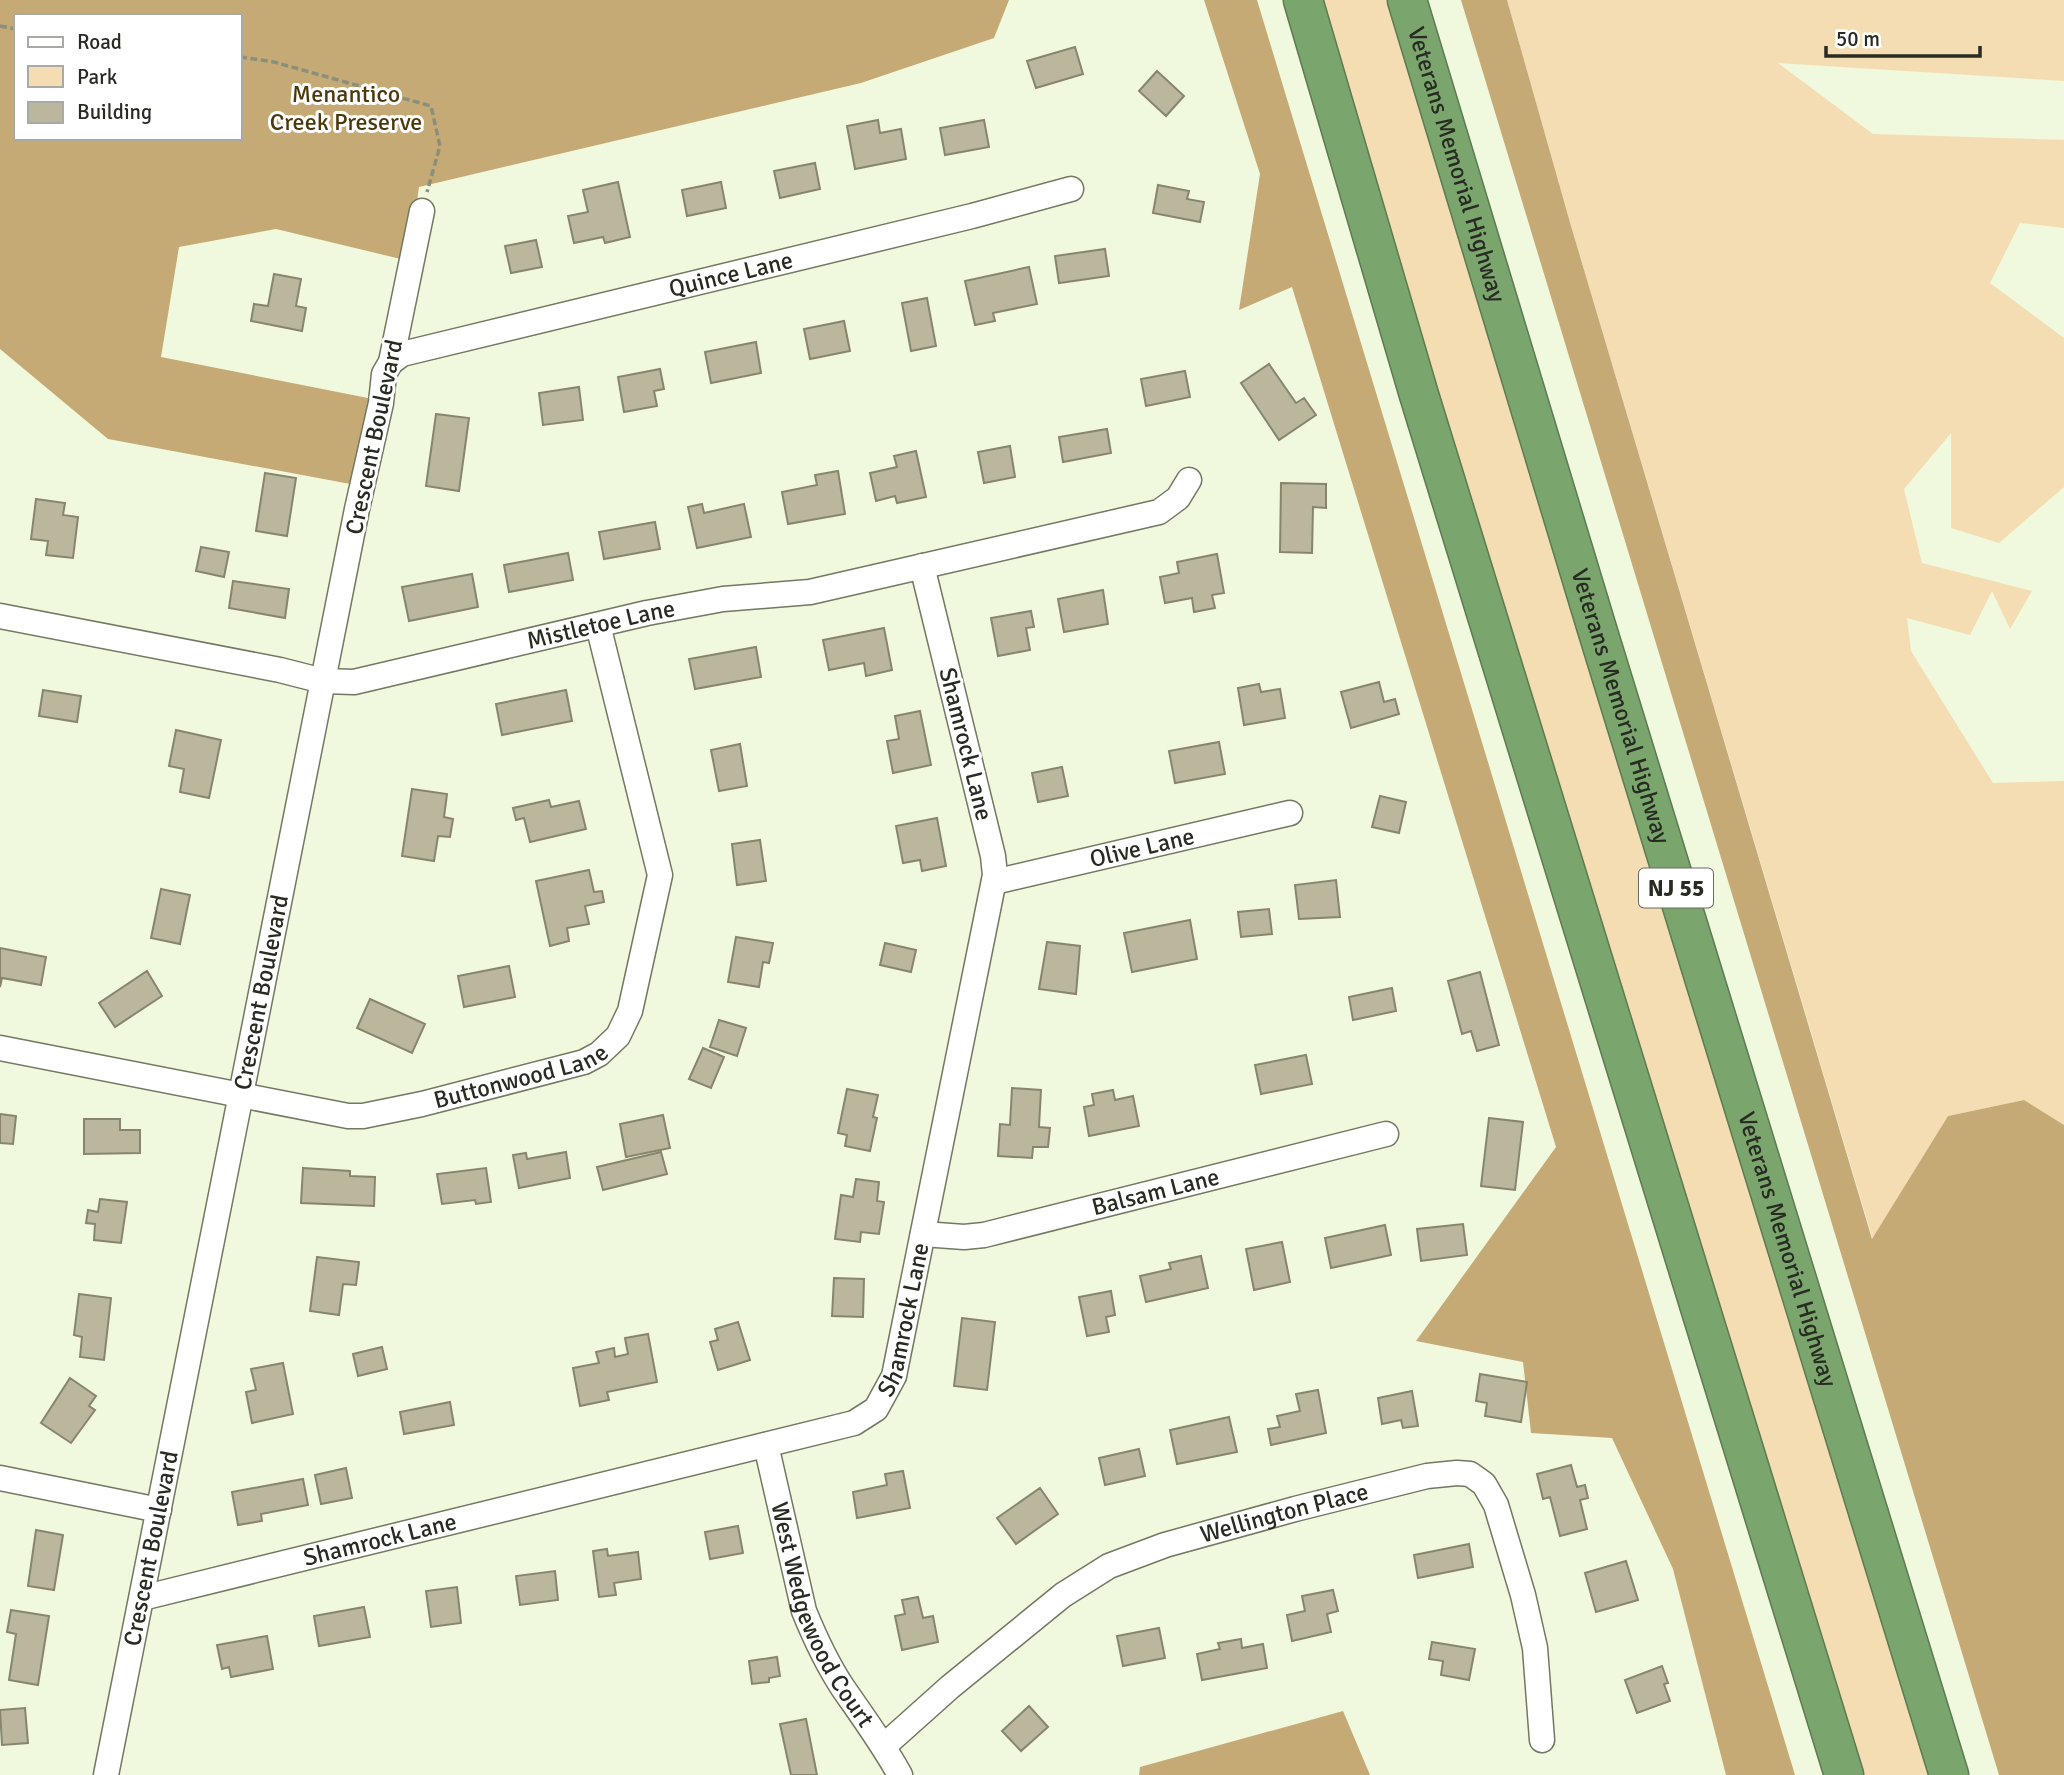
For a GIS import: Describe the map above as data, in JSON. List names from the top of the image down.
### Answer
{
  "streets": {
    "highway": ["Veterans Memorial Highway", "NJ 55"],
    "street": [
      "Quince Lane",
      "Crescent Boulevard",
      "Mistletoe Lane",
      "Shamrock Lane",
      "Olive Lane",
      "Buttonwood Lane",
      "Balsam Lane",
      "Wellington Place",
      "West Wedgewood Court"
    ]
  },
  "crossings": [
    ["Quince Lane", "Crescent Boulevard"],
    ["Crescent Boulevard", "Mistletoe Lane"],
    ["Crescent Boulevard", "Shamrock Lane"],
    ["Crescent Boulevard", "Buttonwood Lane"],
    ["Mistletoe Lane", "Shamrock Lane"],
    ["Mistletoe Lane", "Buttonwood Lane"],
    ["Shamrock Lane", "Olive Lane"],
    ["Shamrock Lane", "Balsam Lane"],
    ["Shamrock Lane", "West Wedgewood Court"],
    ["Wellington Place", "West Wedgewood Court"]
  ],
  "parks": ["Menantico Creek Preserve"],
  "legend": ["Road", "Park", "Building"],
  "scale_bar": "50 m"
}
